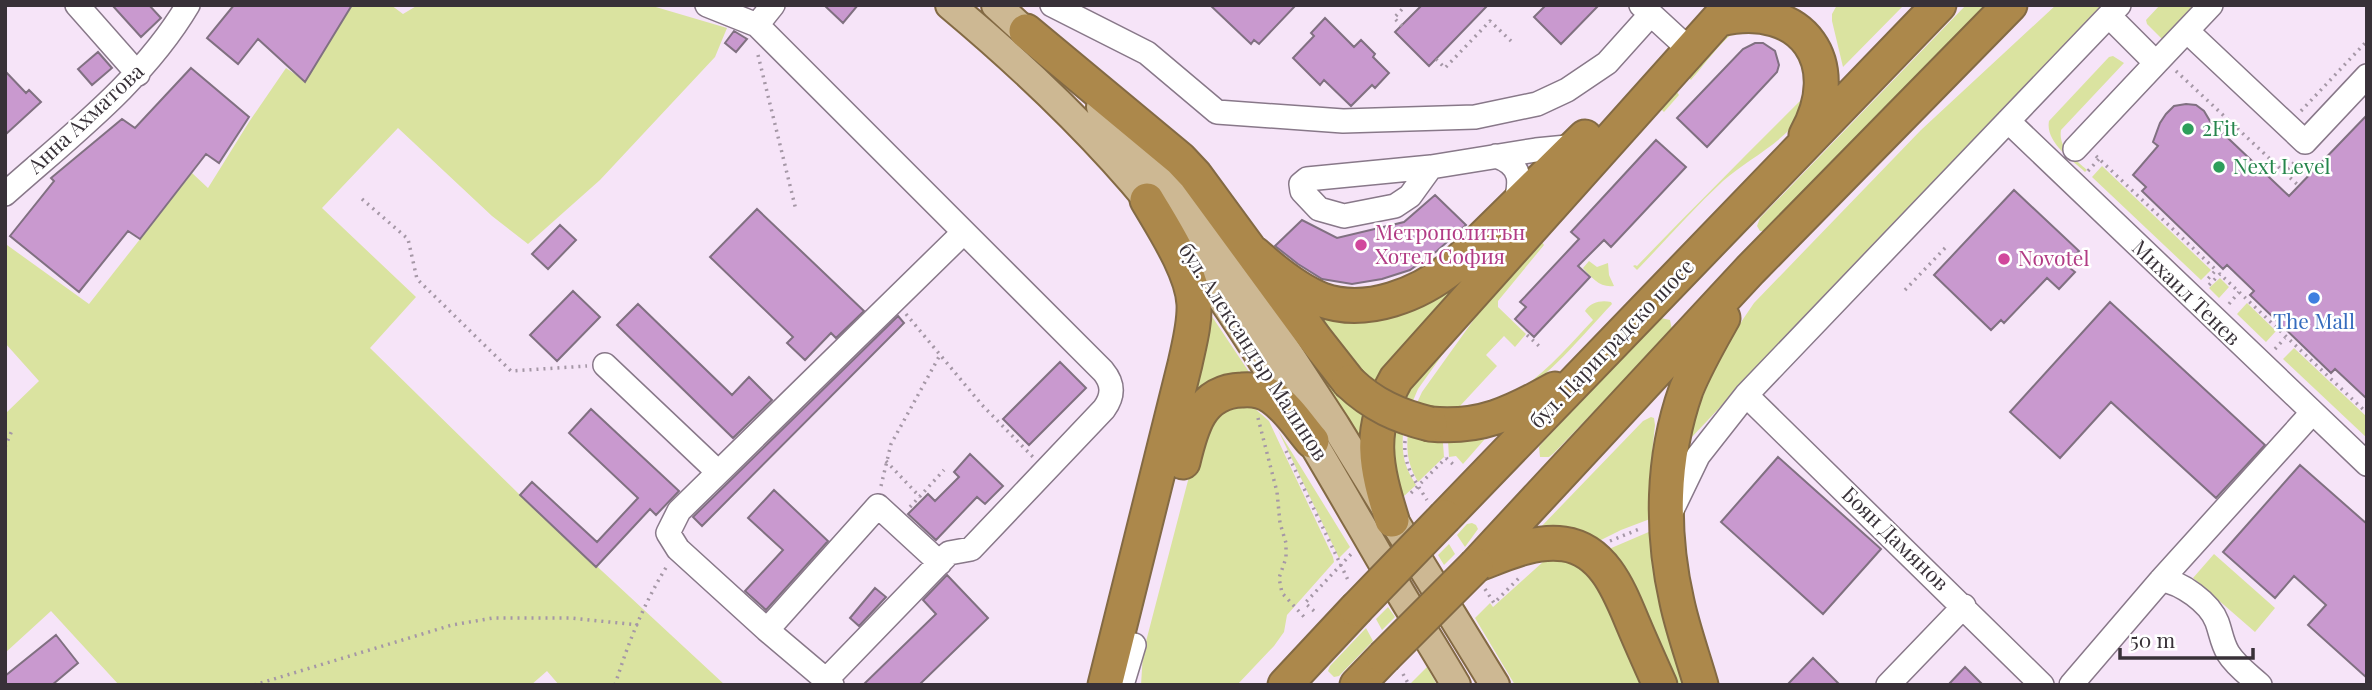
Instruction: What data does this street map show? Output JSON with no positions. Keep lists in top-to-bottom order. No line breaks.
{"streets":{"highway":["бул. Цариградско шосе"],"main road":["бул. Александър Малинов"],"street":["Анна Ахматова","Михаил Тенев","Боян Дамянов"]},"places":["2Fit","Next Level","Метрополитън Хотел София","Novotel","The Mall"],"scale_bar":"50 m"}
